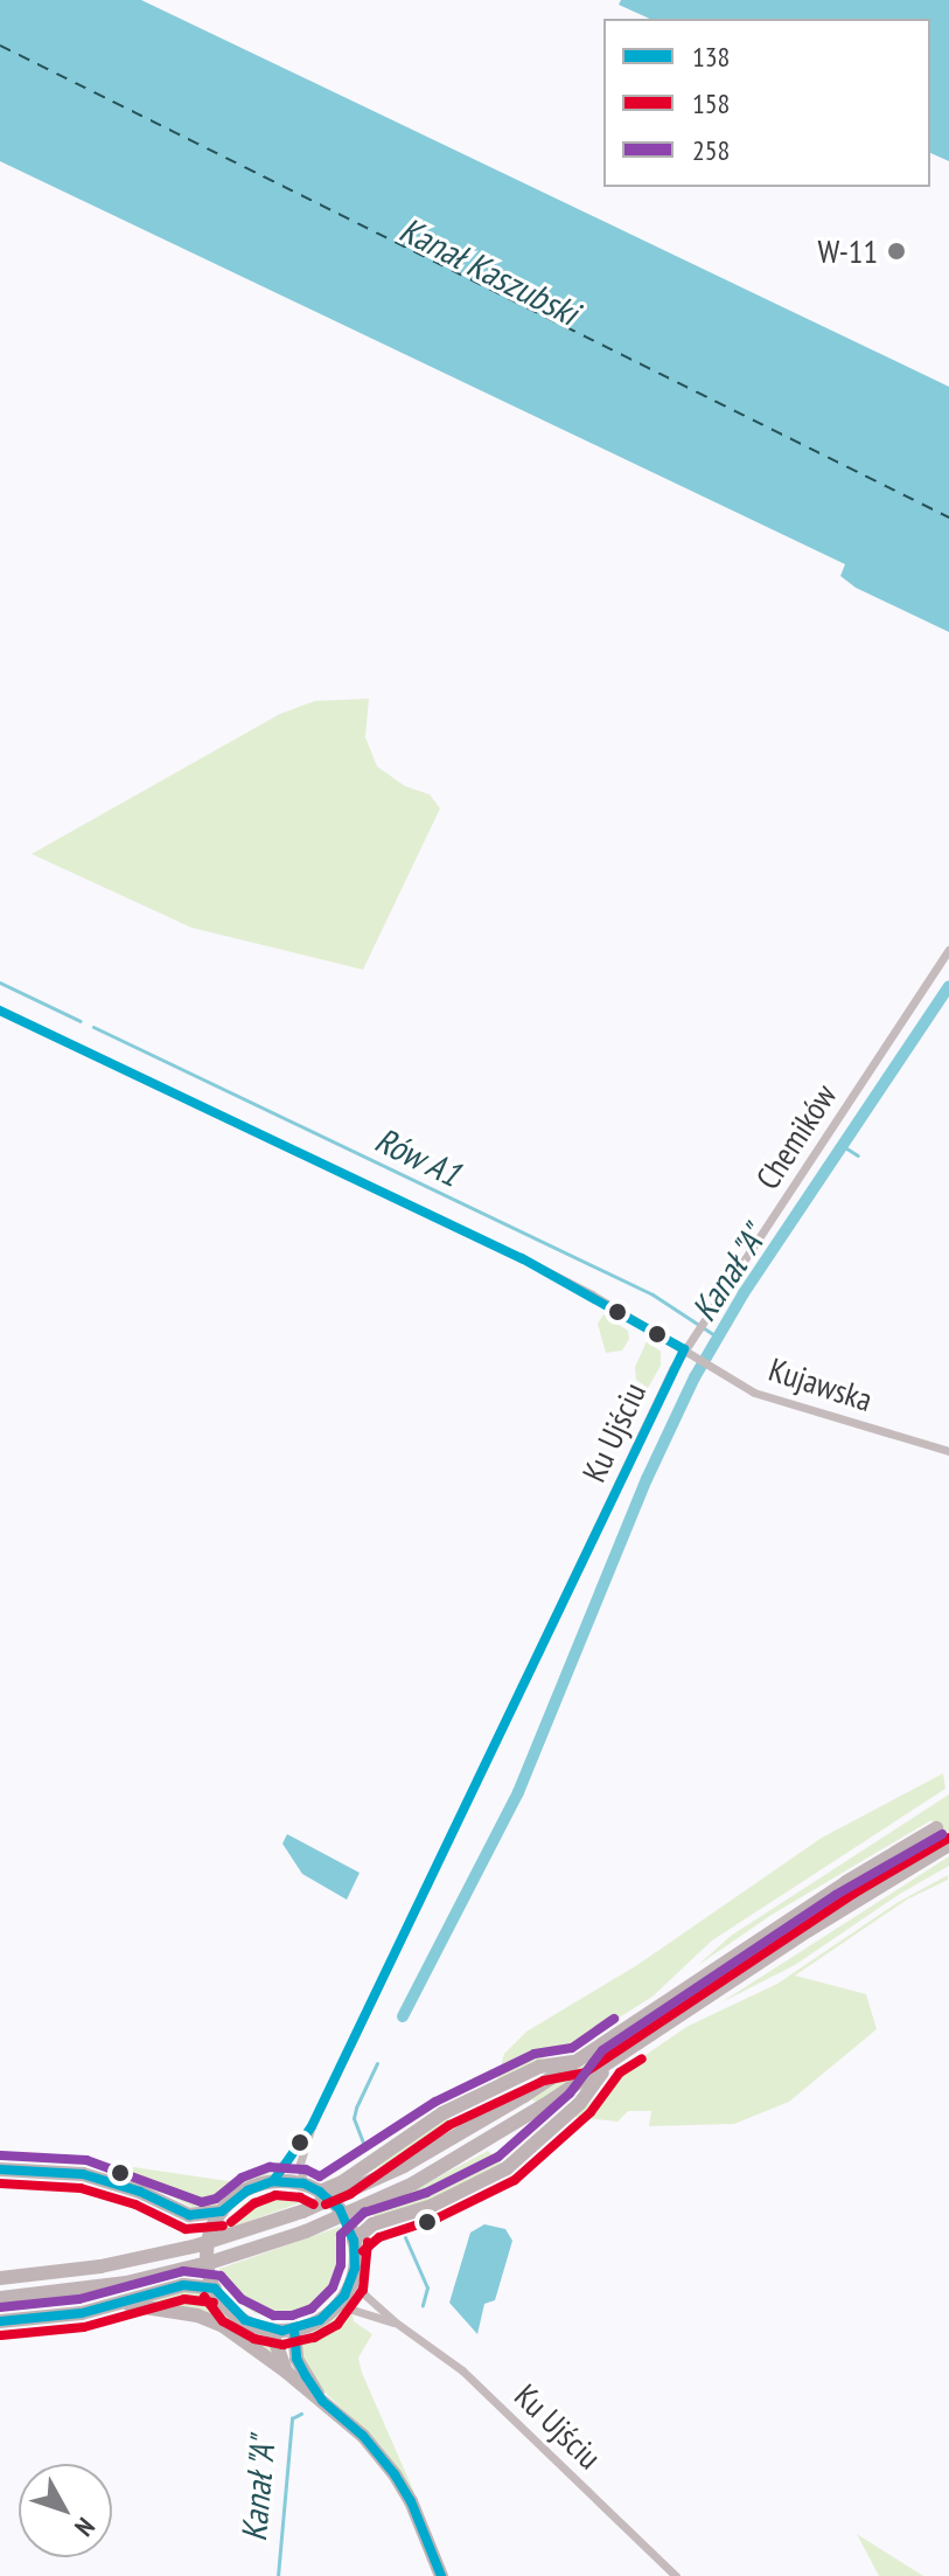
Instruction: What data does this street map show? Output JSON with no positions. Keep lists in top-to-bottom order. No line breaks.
{"streets":{"street":["Chemików","Kujawska","Ku Ujściu"]},"crossings":[["Chemików","Kujawska"],["Chemików","Ku Ujściu"],["Kujawska","Ku Ujściu"]],"water":["Kanał Kaszubski","Rów A1","Kanał \"A\""],"places":["W-11"],"lines":["transit line 138","transit line 258","transit line 158"],"legend":["138","158","258"],"north":"bottom right"}
